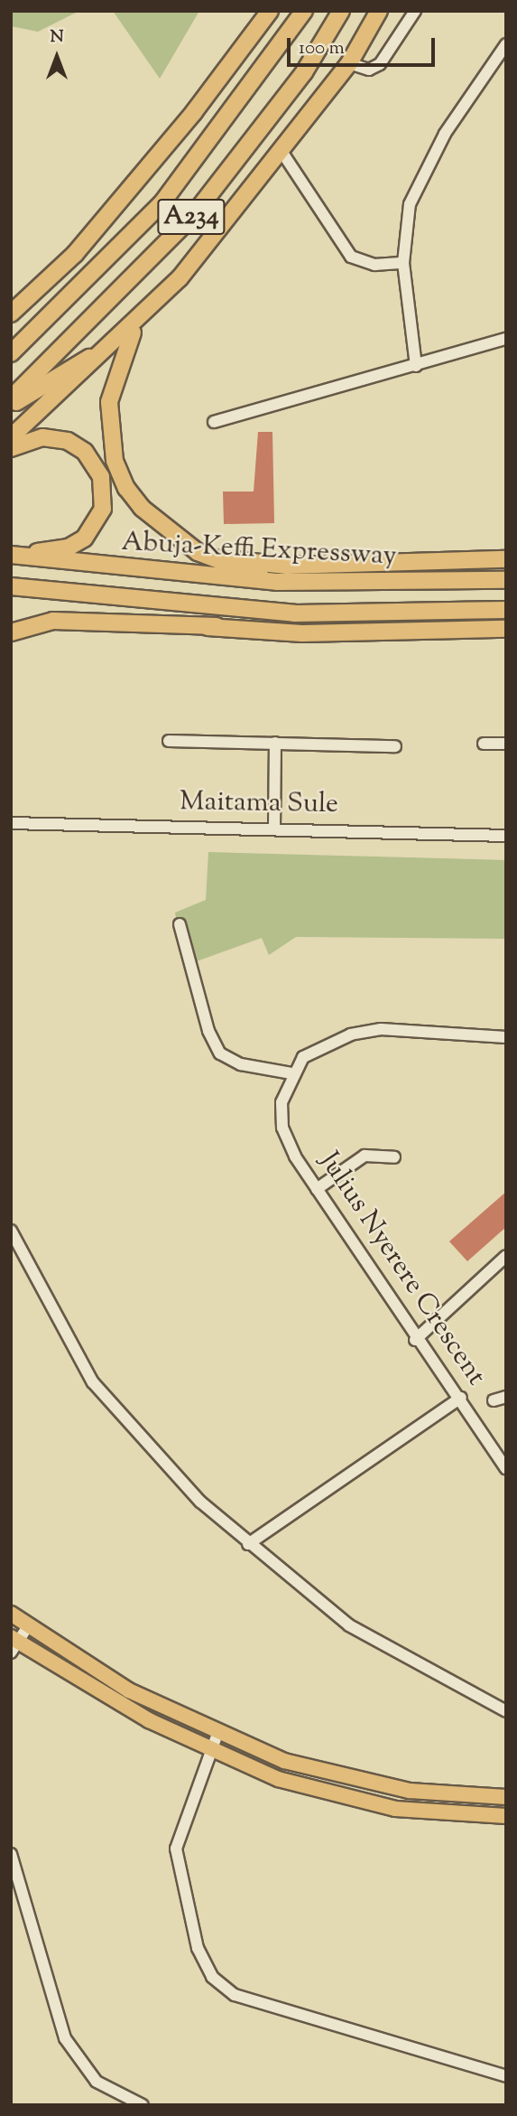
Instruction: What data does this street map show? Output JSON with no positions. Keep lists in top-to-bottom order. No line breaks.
{"streets":{"highway":["A234","Abuja-Keffi Expressway"],"street":["Maitama Sule","Julius Nyerere Crescent"]},"scale_bar":"100 m","north":"top"}
